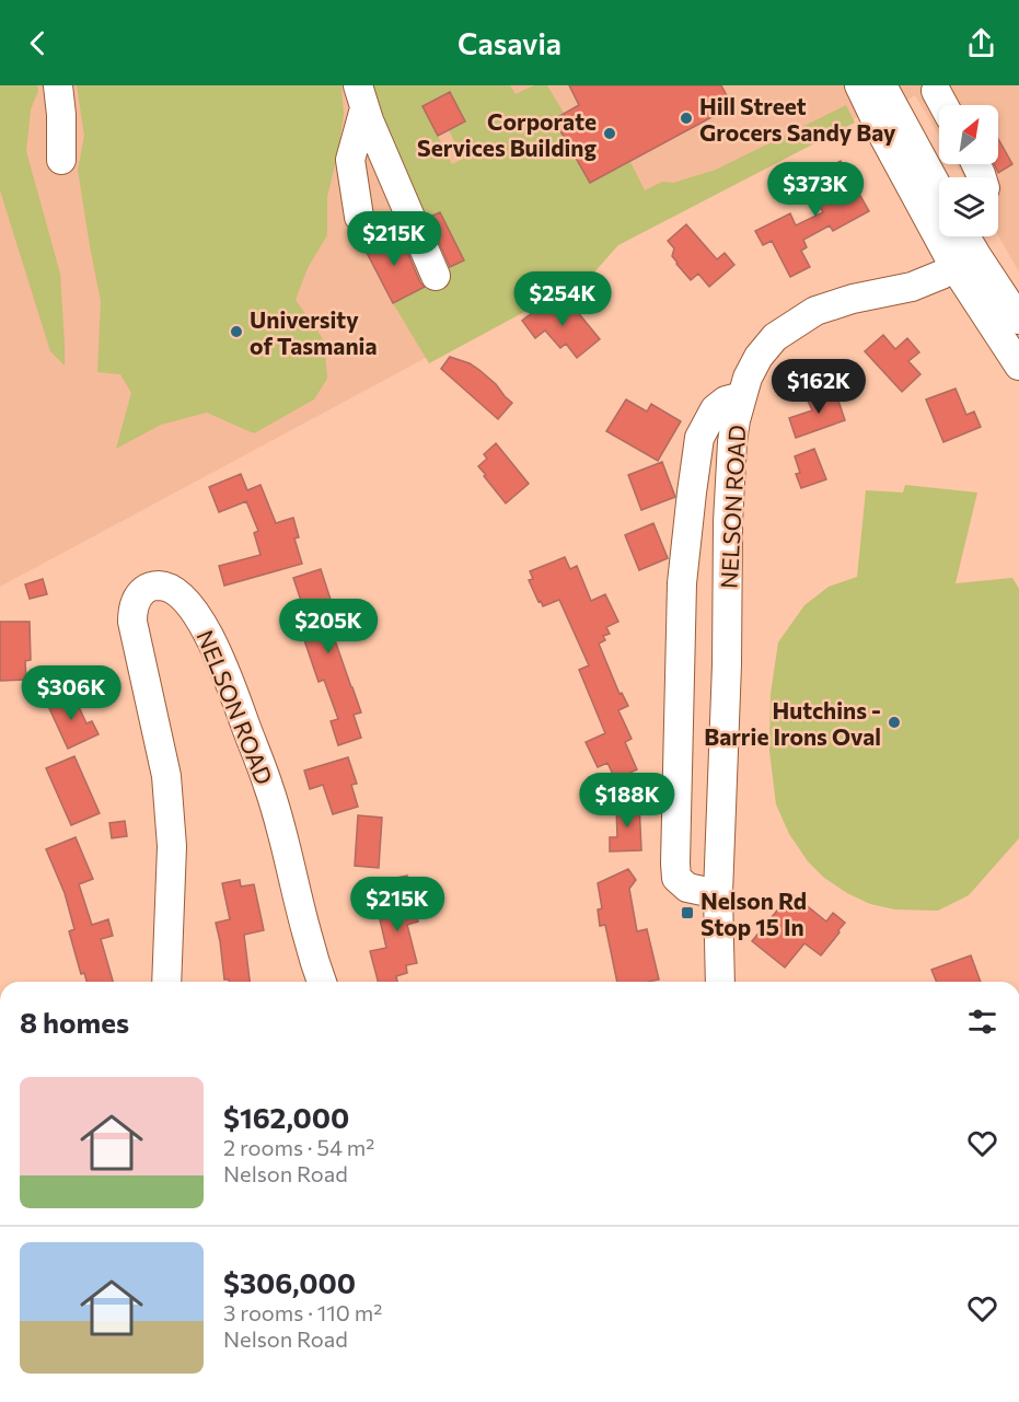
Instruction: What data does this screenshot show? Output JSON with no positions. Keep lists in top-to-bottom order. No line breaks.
{"streets":{"street":["NELSON ROAD"]},"places":{"other":["Hill Street Grocers Sandy Bay","Corporate Services Building","University of Tasmania","Hutchins - Barrie Irons Oval"],"transit":["Nelson Rd Stop 15 In"]},"north":"top right","page":{"header":"Casavia","price":["$373K","$215K","$254K","$162K","$205K","$306K","$188K","$215K"],"heading":"8 homes","list":[{"name":"$162,000","note":"2 rooms · 54 m² · Nelson Road"},{"name":"$306,000","note":"3 rooms · 110 m² · Nelson Road"}]}}
